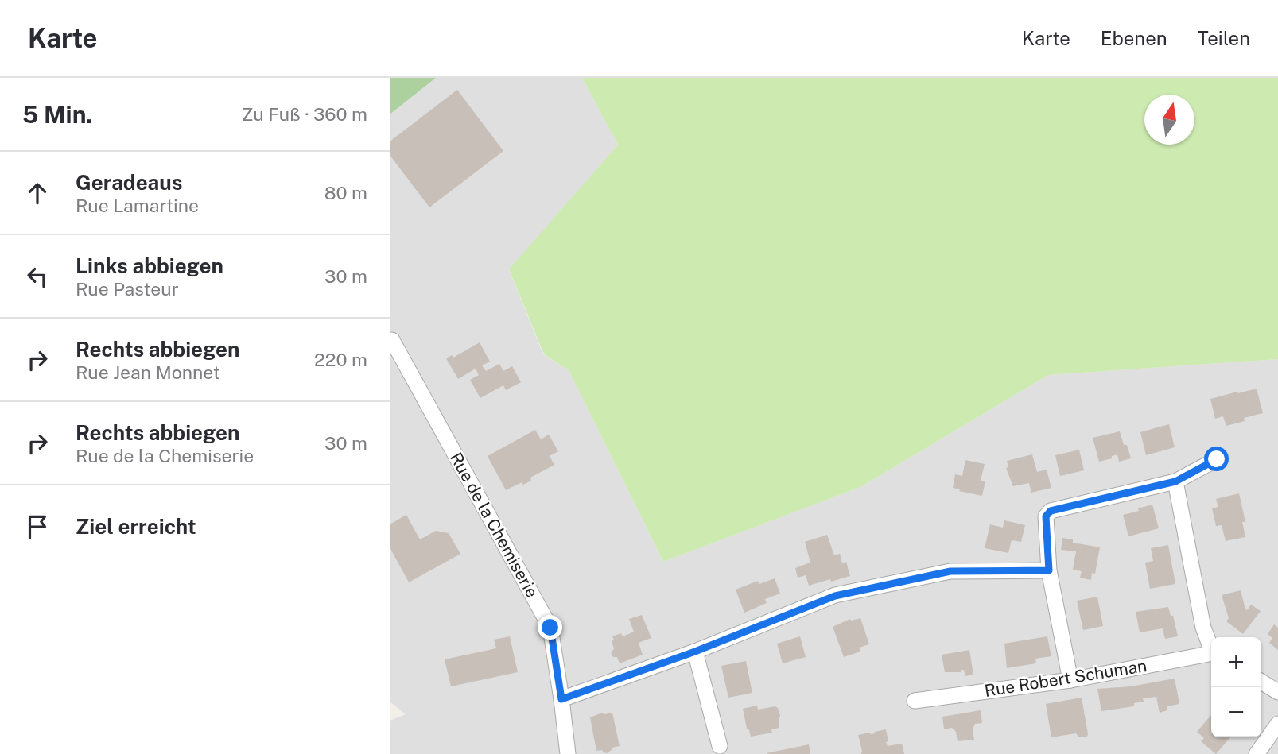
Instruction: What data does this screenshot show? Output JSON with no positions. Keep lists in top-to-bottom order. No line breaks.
{"streets":{"street":["Rue de la Chemiserie","Rue Robert Schuman"]},"north":"top","page":{"header":"Karte","nav":["Karte","Ebenen","Teilen"],"heading":["5 Min.","Zu Fuß · 360 m"],"list":[["Geradeaus","Rue Lamartine","80 m"],["Links abbiegen","Rue Pasteur","30 m"],["Rechts abbiegen","Rue Jean Monnet","220 m"],["Rechts abbiegen","Rue de la Chemiserie","30 m"],"Ziel erreicht"],"map_buttons":["+","−"]}}
